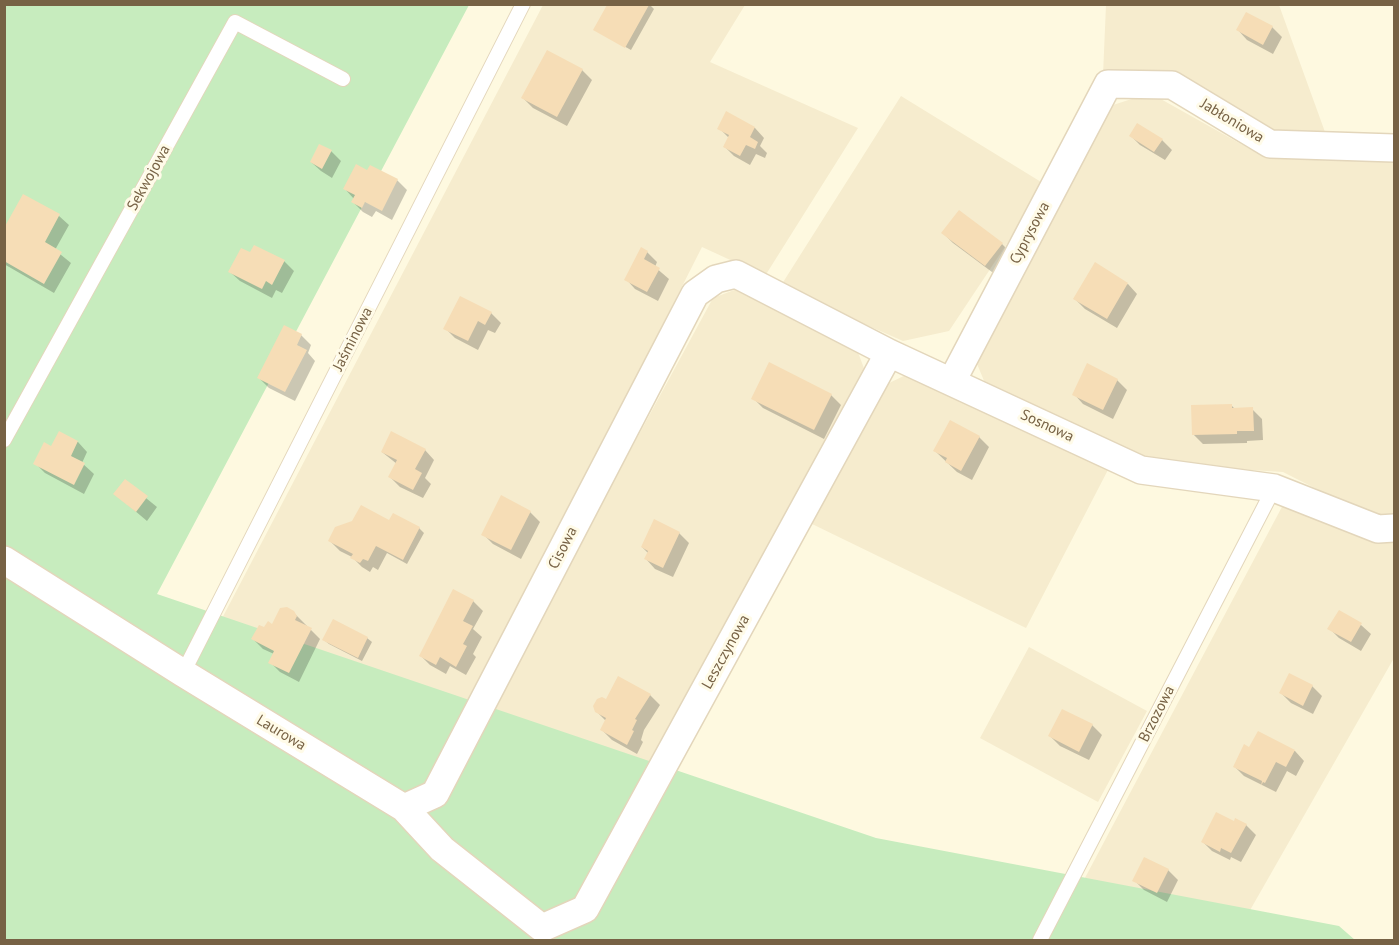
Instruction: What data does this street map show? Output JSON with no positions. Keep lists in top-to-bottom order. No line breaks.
{"streets":{"street":["Jabłoniowa","Cyprysowa","Sosnowa","Cisowa","Leszczynowa","Laurowa"],"lane":["Sekwojowa","Jaśminowa","Brzozowa"]},"crossings":[["Jabłoniowa","Cyprysowa"],["Cyprysowa","Sosnowa"],["Jaśminowa","Laurowa"],["Sosnowa","Cisowa"],["Sosnowa","Leszczynowa"],["Sosnowa","Brzozowa"],["Cisowa","Laurowa"],["Leszczynowa","Laurowa"]]}
